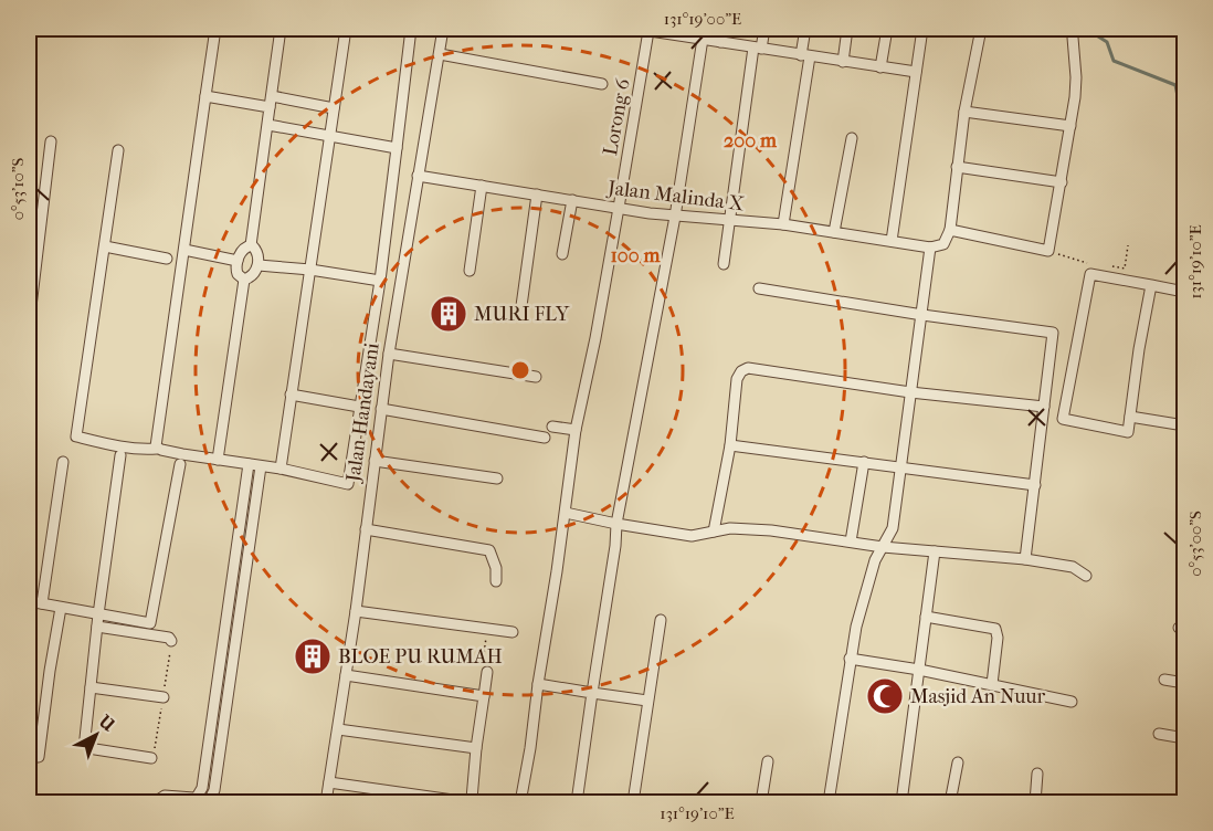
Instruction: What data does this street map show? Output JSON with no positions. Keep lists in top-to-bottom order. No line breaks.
{"streets":{"street":["Lorong 6","Jalan Malinda X","Jalan Handayani"]},"crossings":[["Lorong 6","Jalan Malinda X"],["Jalan Malinda X","Jalan Handayani"]],"places":{"building":["MURI FLY","BLOE PU RUMAH"],"mosque":["Masjid An Nuur"]},"north":"top right","coordinates":["131°19'00\"E","0°53'10\"S","131°19'10\"E","0°53'00\"S"],"rings":["200 m","100 m"]}
